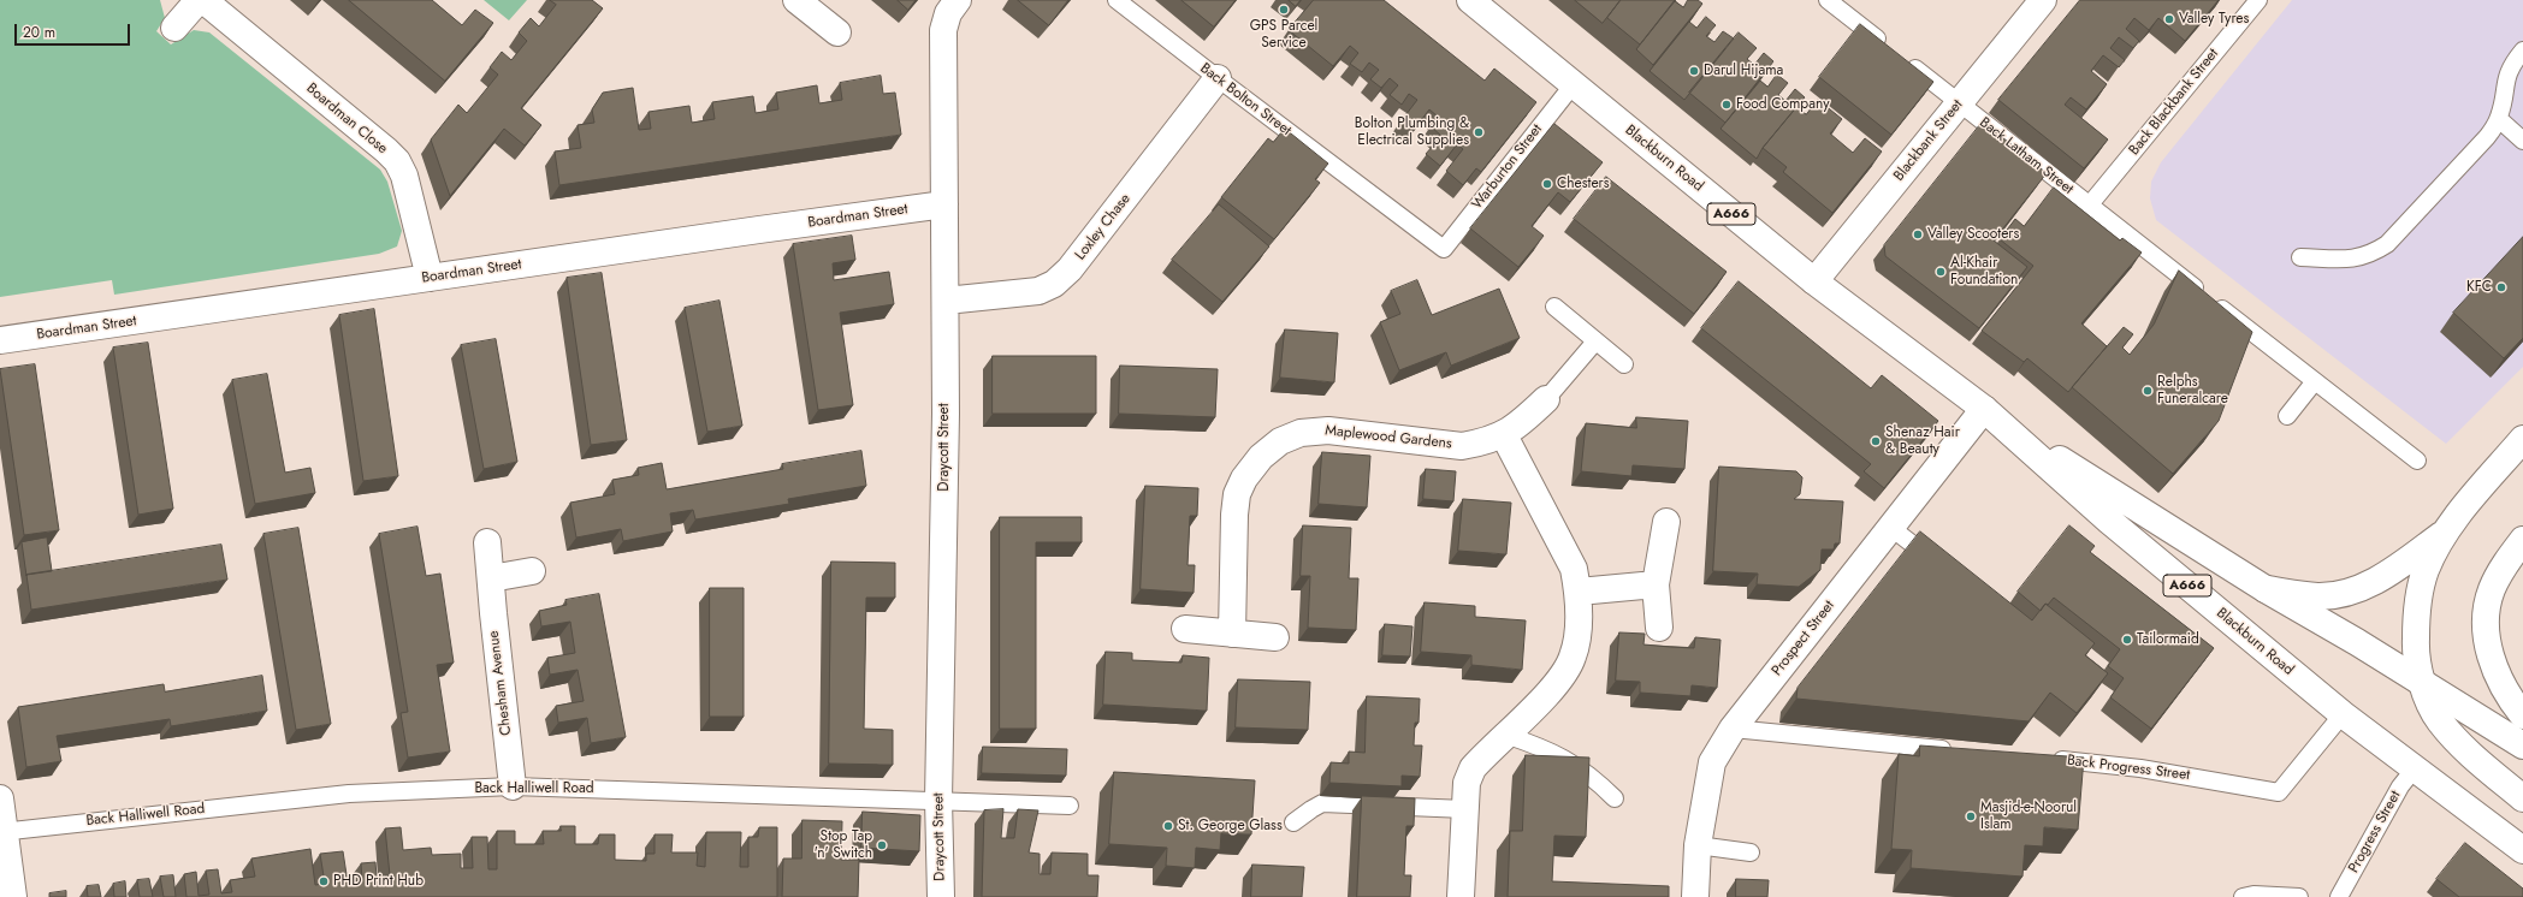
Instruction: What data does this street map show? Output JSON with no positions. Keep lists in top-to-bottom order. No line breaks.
{"streets":{"main road":["Boardman Close","Blackbank Street","Blackburn Road","A666","Boardman Street","Loxley Chase","Maplewood Gardens","Draycott Street","Prospect Street","Chesham Avenue"],"lane":["Back Bolton Street","Back Blackbank Street","Back Latham Street","Warburton Street","Back Progress Street","Back Halliwell Road","Progress Street"]},"crossings":[["Back Bolton Street","Warburton Street"],["Back Bolton Street","Loxley Chase"],["Back Blackbank Street","Back Latham Street"],["Boardman Close","Boardman Street"],["Blackbank Street","Back Latham Street"],["Blackbank Street","Blackburn Road"],["Blackburn Road","Warburton Street"],["Blackburn Road","Prospect Street"],["Blackburn Road","Back Progress Street"],["Blackburn Road","Progress Street"],["Boardman Street","Draycott Street"],["Loxley Chase","Draycott Street"],["Draycott Street","Back Halliwell Road"],["Chesham Avenue","Back Halliwell Road"]],"places":["GPS Parcel Service","Valley Tyres","Darul Hijama","Food Company","Bolton Plumbing & Electrical Supplies","Chesters","Valley Scooters","Al-Khair Foundation","KFC","Relphs Funeralcare","Shenaz Hair & Beauty","Tailormaid","Masjid-e-Noorul Islam","St. George Glass","Stop Tap 'n' Switch","PHD Print Hub"],"scale_bar":"20 m"}
